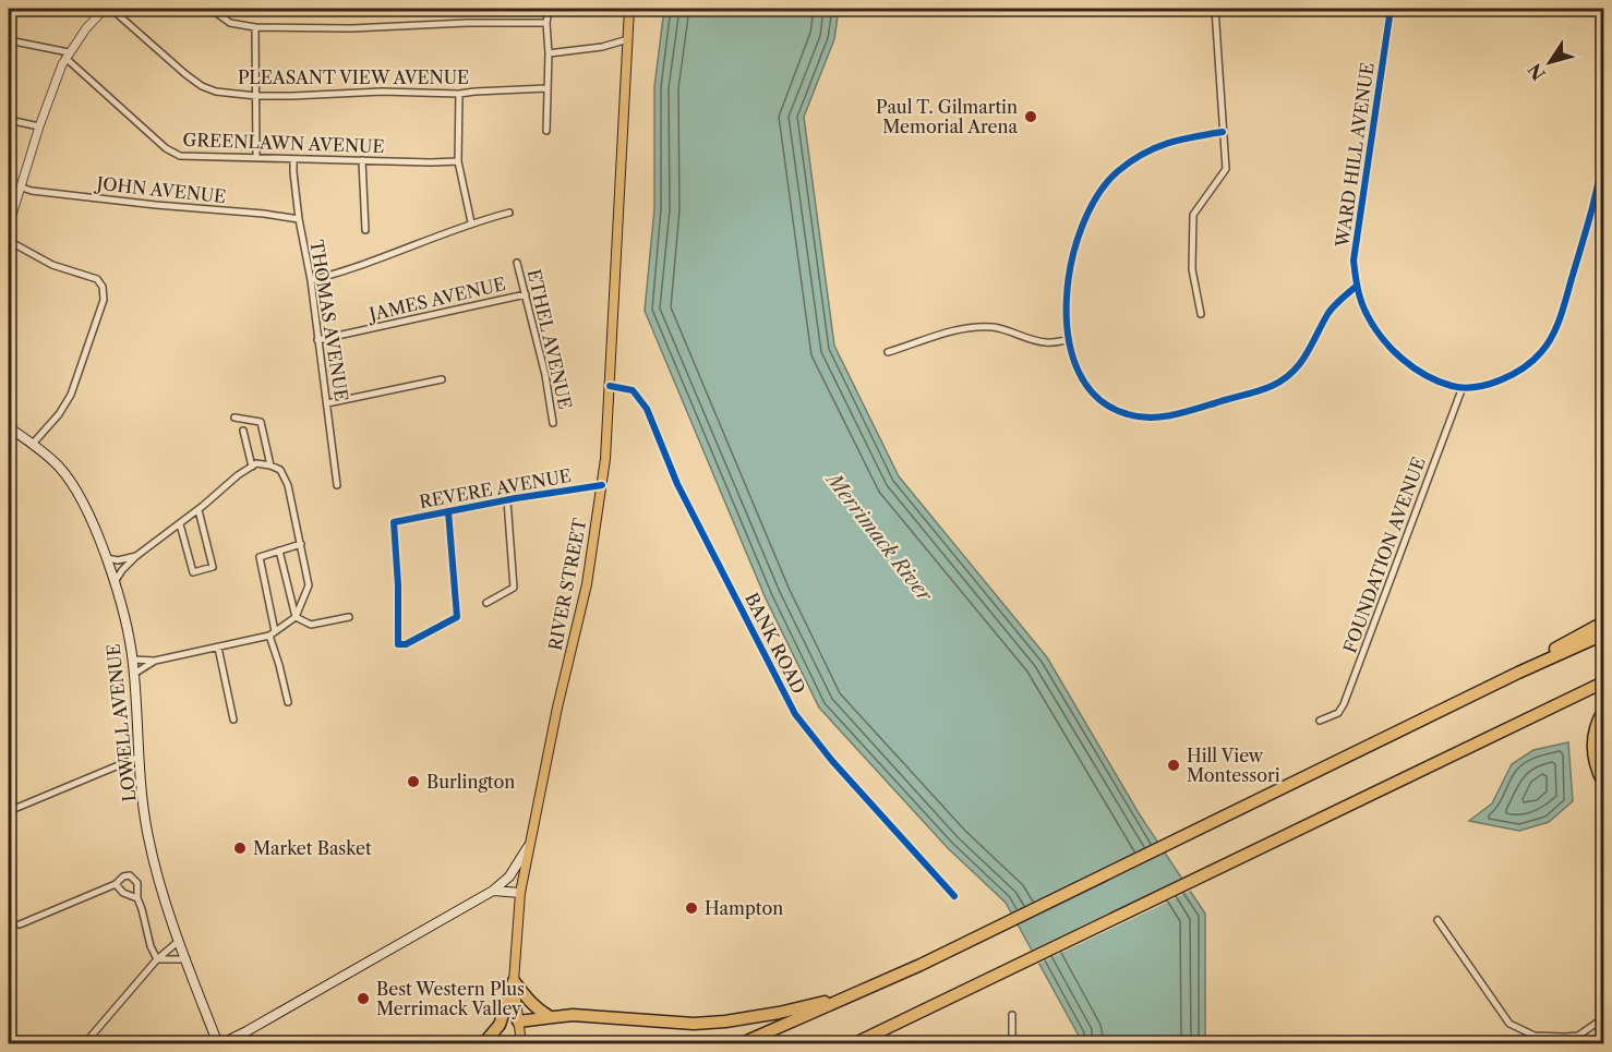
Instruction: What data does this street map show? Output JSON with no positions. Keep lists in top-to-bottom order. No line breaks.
{"streets":{"main road":["RIVER STREET","LOWELL AVENUE"],"street":["PLEASANT VIEW AVENUE","GREENLAWN AVENUE","WARD HILL AVENUE","JOHN AVENUE","JAMES AVENUE","THOMAS AVENUE","ETHEL AVENUE","REVERE AVENUE","FOUNDATION AVENUE","BANK ROAD"]},"crossings":[["GREENLAWN AVENUE","THOMAS AVENUE"],["WARD HILL AVENUE","FOUNDATION AVENUE"],["JOHN AVENUE","THOMAS AVENUE"],["JAMES AVENUE","THOMAS AVENUE"],["JAMES AVENUE","ETHEL AVENUE"],["REVERE AVENUE","RIVER STREET"],["RIVER STREET","BANK ROAD"],["RIVER STREET","LOWELL AVENUE"]],"water":["Merrimack River"],"places":["Paul T. Gilmartin Memorial Arena","Hill View Montessori","Burlington","Market Basket","Hampton","Best Western Plus Merrimack Valley"],"north":"bottom left"}
